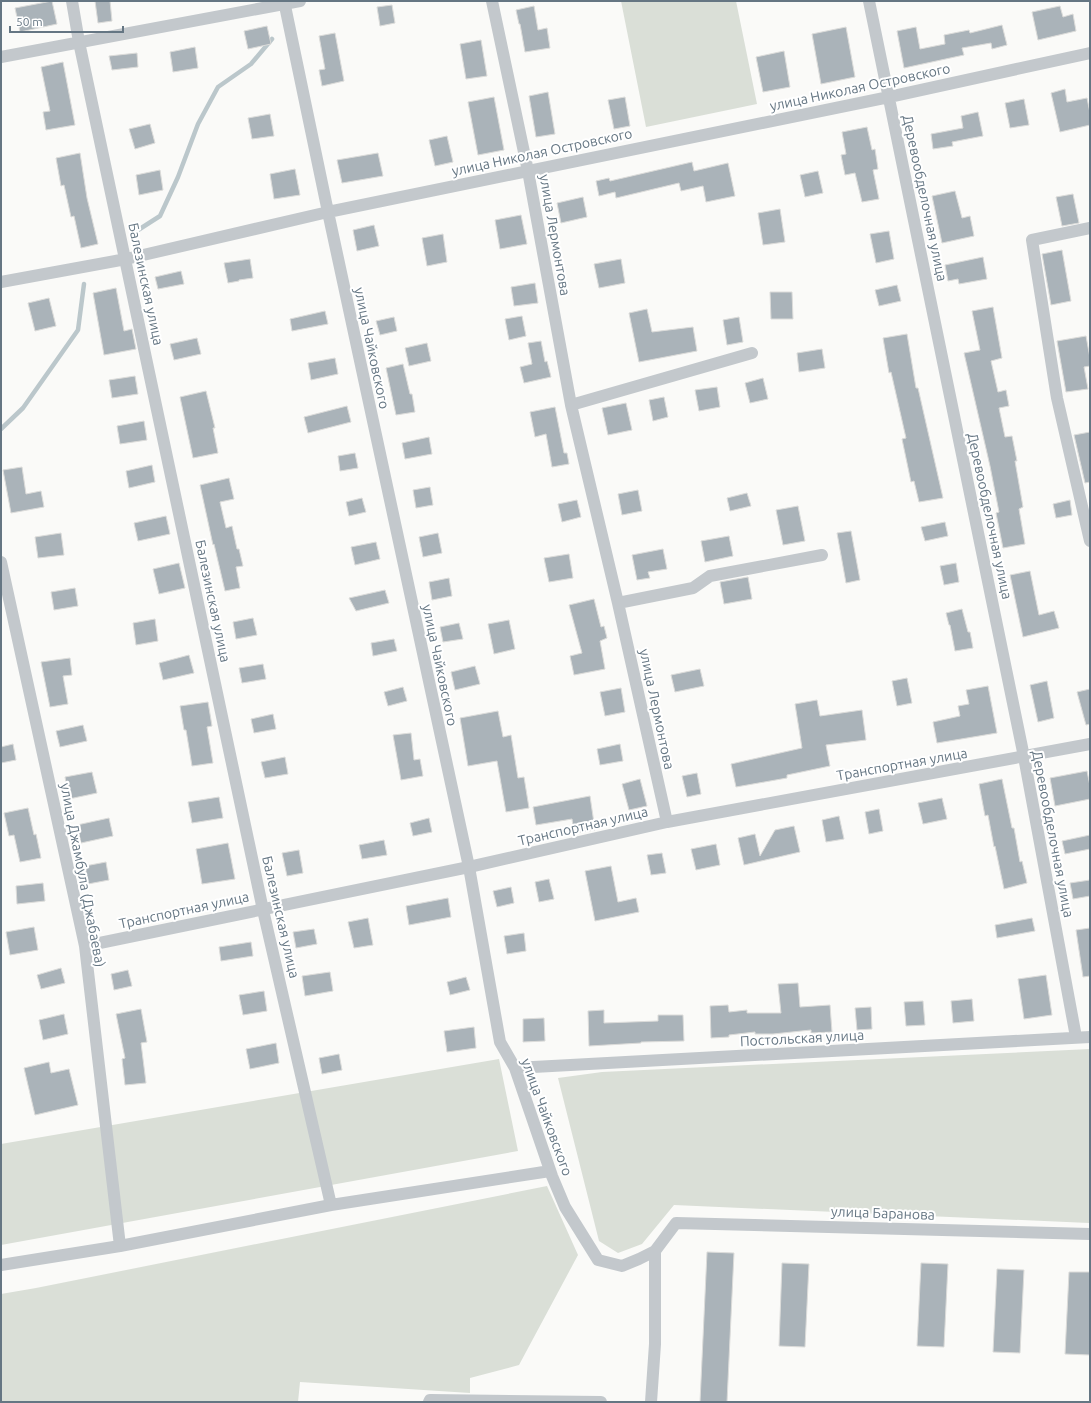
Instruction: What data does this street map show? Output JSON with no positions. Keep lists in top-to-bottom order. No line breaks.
{"streets":{"street":["улица Николая Островского","Деревообделочная улица","улица Лермонтова","Балезинская улица","улица Чайковского","Транспортная улица","улица Джамбула (Джабаева)","Постольская улица","улица Баранова"]},"crossings":[["улица Николая Островского","Деревообделочная улица"],["улица Николая Островского","улица Лермонтова"],["улица Николая Островского","Балезинская улица"],["улица Николая Островского","улица Чайковского"],["Деревообделочная улица","Транспортная улица"],["Деревообделочная улица","Постольская улица"],["улица Лермонтова","Транспортная улица"],["Балезинская улица","Транспортная улица"],["улица Чайковского","Транспортная улица"],["улица Чайковского","Постольская улица"],["улица Чайковского","улица Баранова"],["Транспортная улица","улица Джамбула (Джабаева)"]],"scale_bar":"50 m"}
